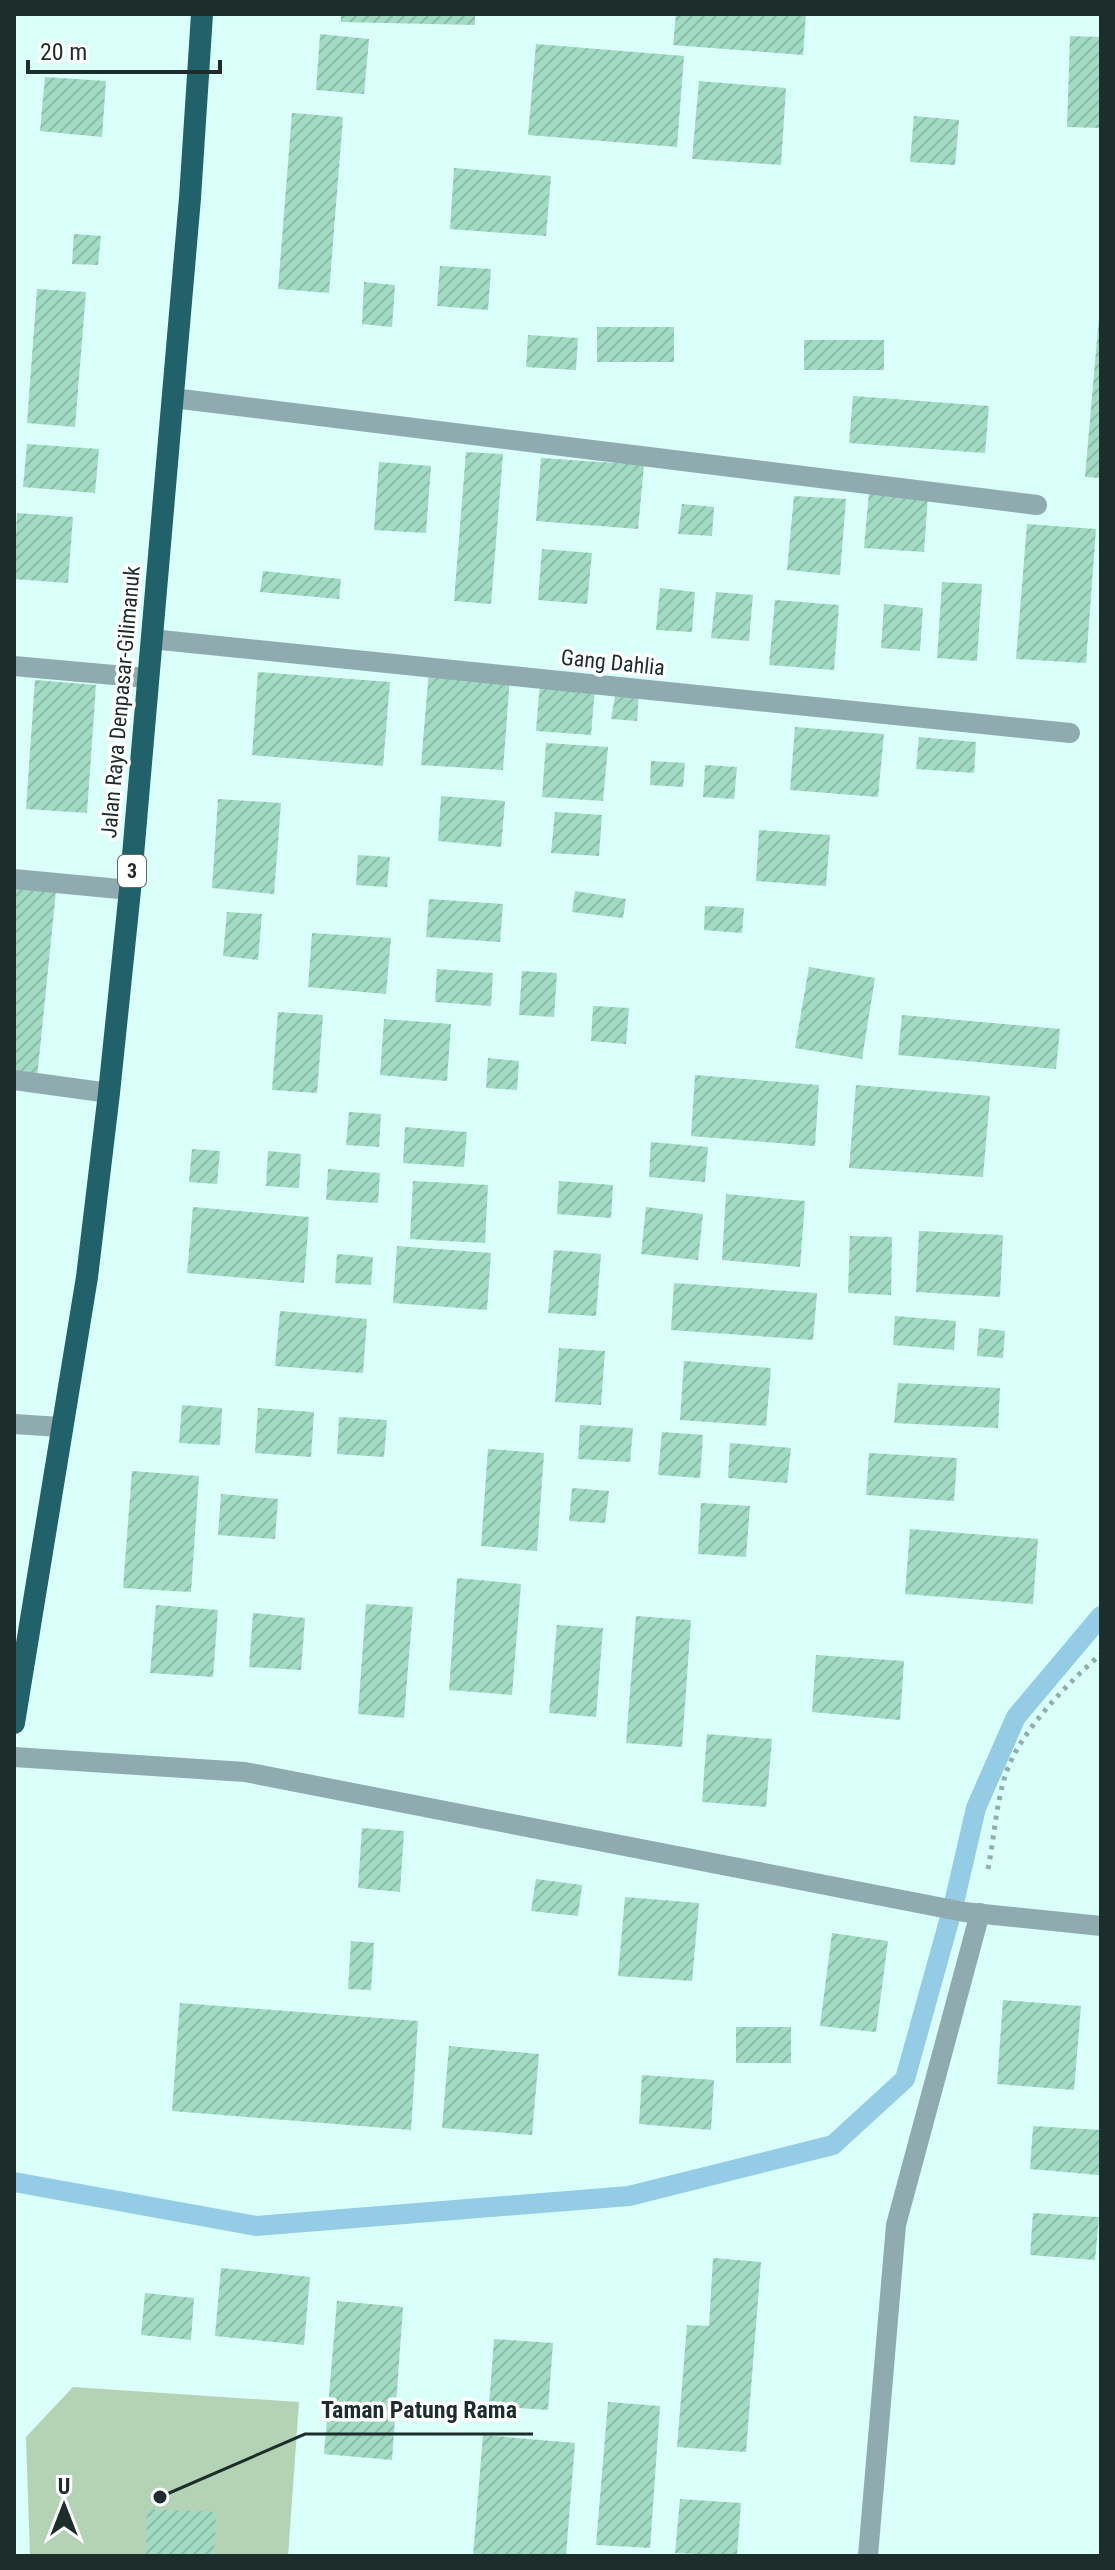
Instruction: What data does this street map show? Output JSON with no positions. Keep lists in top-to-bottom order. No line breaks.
{"streets":{"highway":["Jalan Raya Denpasar-Gilimanuk","3"],"street":["Gang Dahlia"]},"crossings":[["Gang Dahlia","Jalan Raya Denpasar-Gilimanuk"]],"places":["Taman Patung Rama"],"scale_bar":"20 m","north":"top"}
